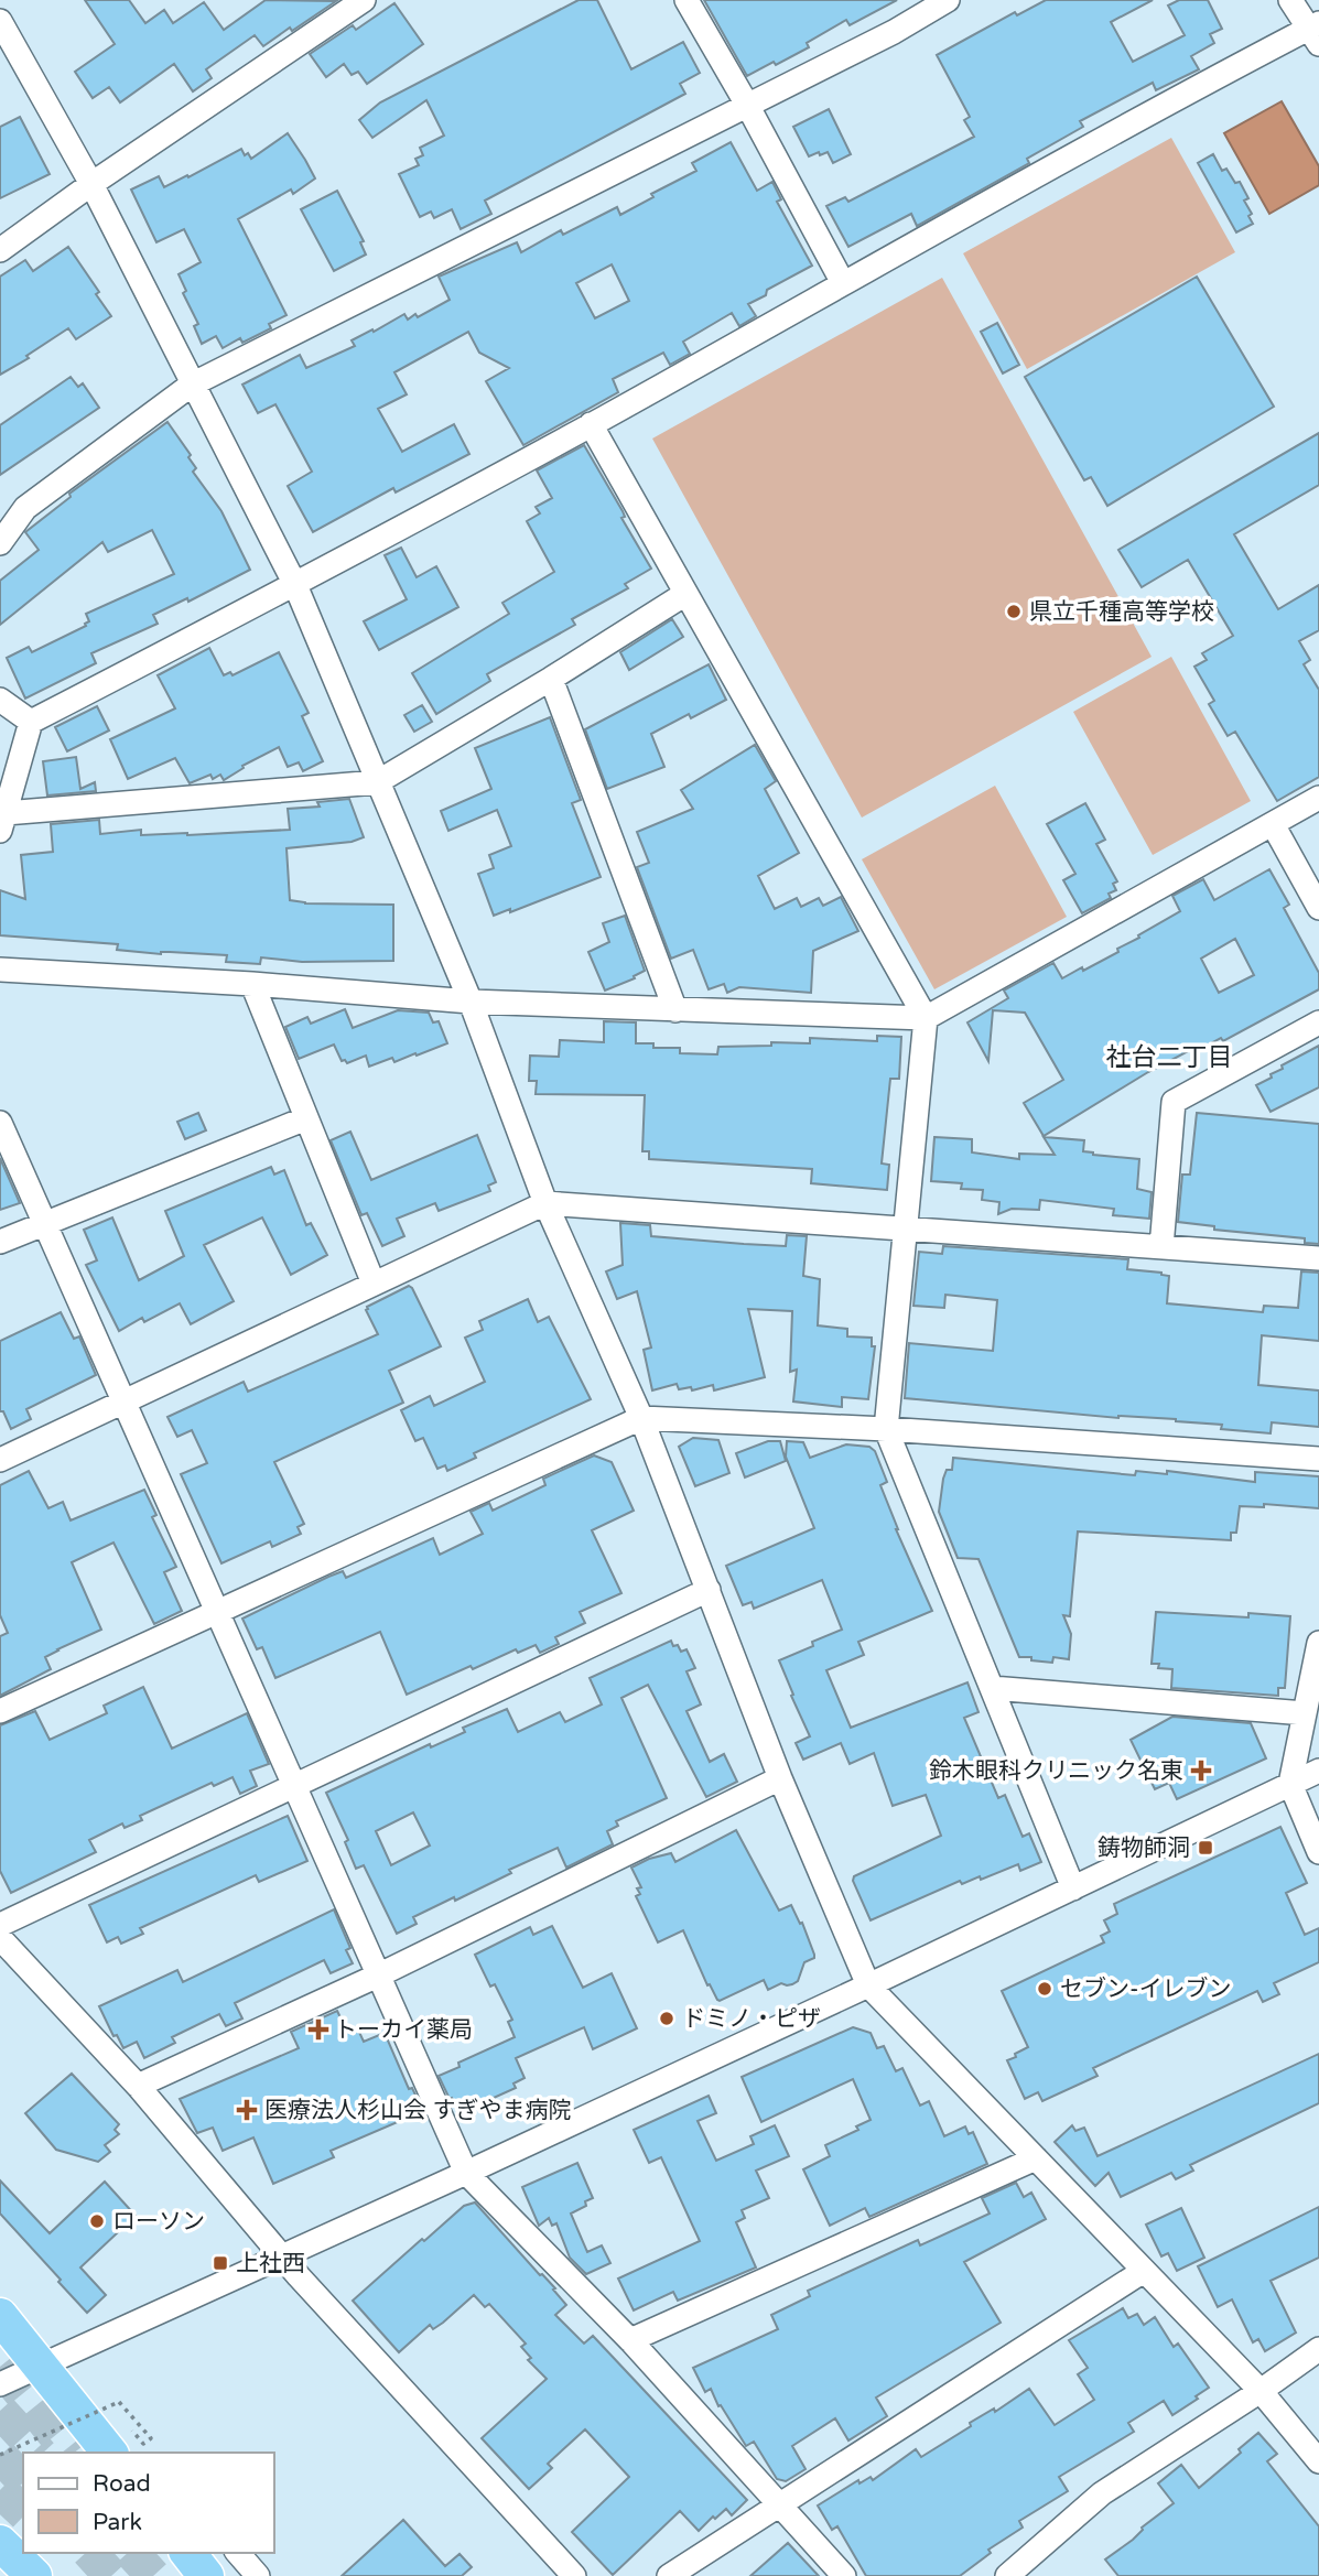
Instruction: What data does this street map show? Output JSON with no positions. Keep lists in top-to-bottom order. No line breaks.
{"districts":["社台二丁目"],"places":{"other":["県立千種高等学校","セブン-イレブン","ドミノ・ピザ","ローソン"],"health":["鈴木眼科クリニック名東","トーカイ薬局","医療法人杉山会 すぎやま病院"],"transit":["鋳物師洞","上社西"]},"legend":["Road","Park"]}
